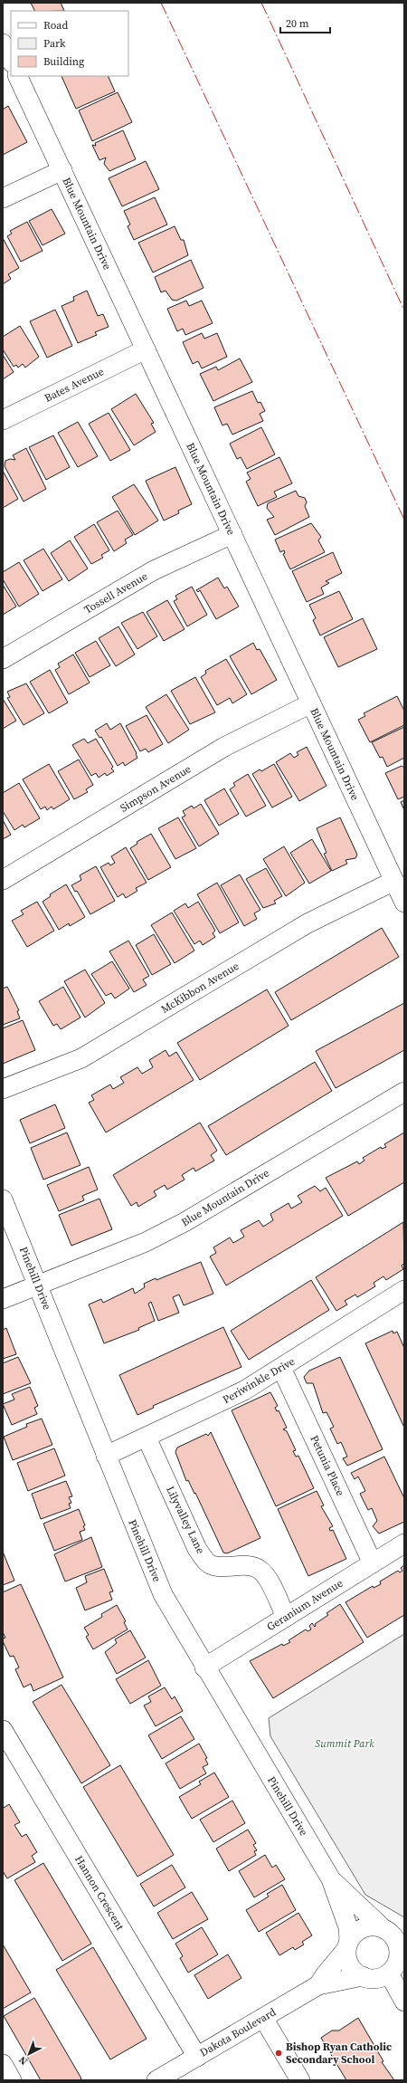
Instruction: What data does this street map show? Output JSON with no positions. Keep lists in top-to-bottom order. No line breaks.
{"streets":{"street":["Blue Mountain Drive","Bates Avenue","Tossell Avenue","Simpson Avenue","McKibbon Avenue","Pinehill Drive","Periwinkle Drive","Petunia Place","Lilyvalley Lane","Geranium Avenue","Hannon Crescent","Dakota Boulevard"]},"crossings":[["Blue Mountain Drive","Bates Avenue"],["Blue Mountain Drive","Tossell Avenue"],["Blue Mountain Drive","Simpson Avenue"],["Blue Mountain Drive","McKibbon Avenue"],["Blue Mountain Drive","Pinehill Drive"],["Pinehill Drive","Periwinkle Drive"],["Pinehill Drive","Geranium Avenue"],["Pinehill Drive","Dakota Boulevard"],["Periwinkle Drive","Petunia Place"],["Periwinkle Drive","Lilyvalley Lane"],["Petunia Place","Geranium Avenue"],["Lilyvalley Lane","Geranium Avenue"],["Hannon Crescent","Dakota Boulevard"]],"parks":["Summit Park"],"places":["Bishop Ryan Catholic Secondary School"],"legend":["Road","Park","Building"],"scale_bar":"20 m","north":"bottom left"}
